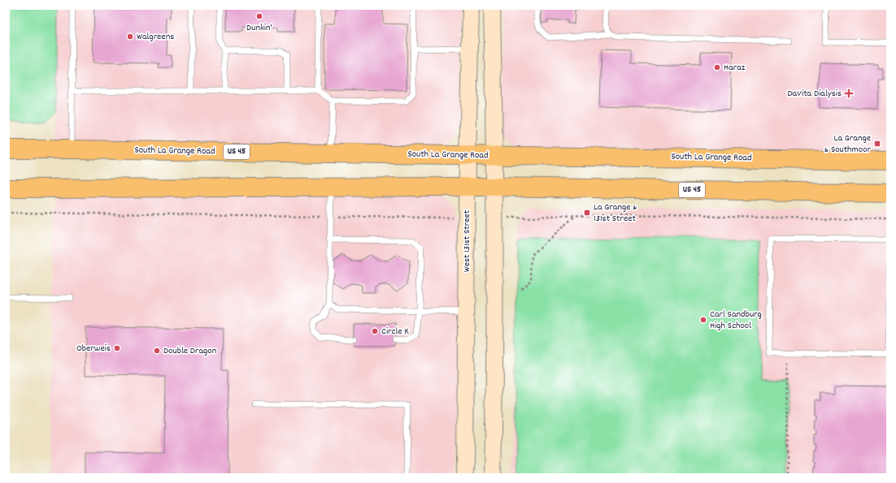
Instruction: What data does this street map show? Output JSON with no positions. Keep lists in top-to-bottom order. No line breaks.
{"streets":{"highway":["South La Grange Road","US 45"],"street":["West 131st Street"]},"crossings":[["South La Grange Road","West 131st Street"],["US 45","West 131st Street"]],"places":{"other":["Dunkin'","Walgreens","Haraz","Carl Sandburg High School","Circle K","Oberweis","Double Dragon"],"health":["DaVita Dialysis"],"transit":["La Grange & Southmoor","La Grange & 131st Street"]}}
